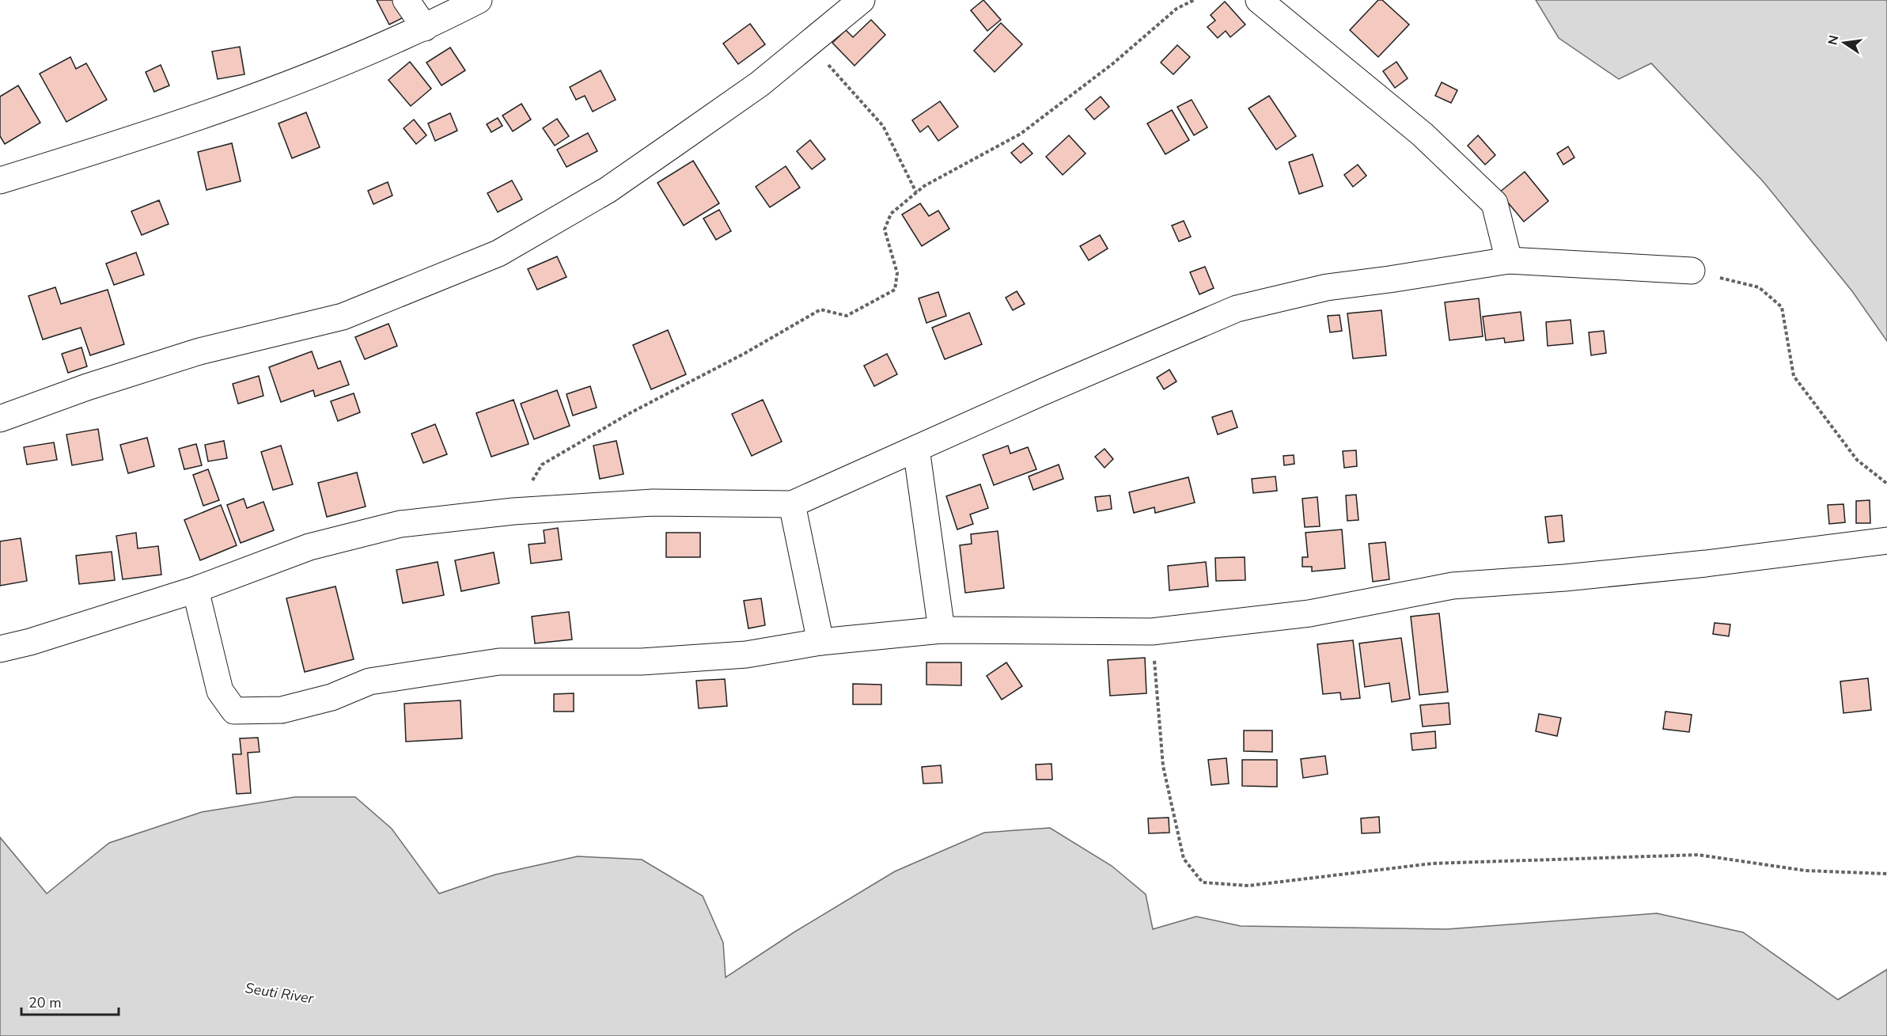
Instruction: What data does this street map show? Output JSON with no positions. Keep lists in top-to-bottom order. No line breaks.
{"water":["Seuti River"],"scale_bar":"20 m","north":"left"}
